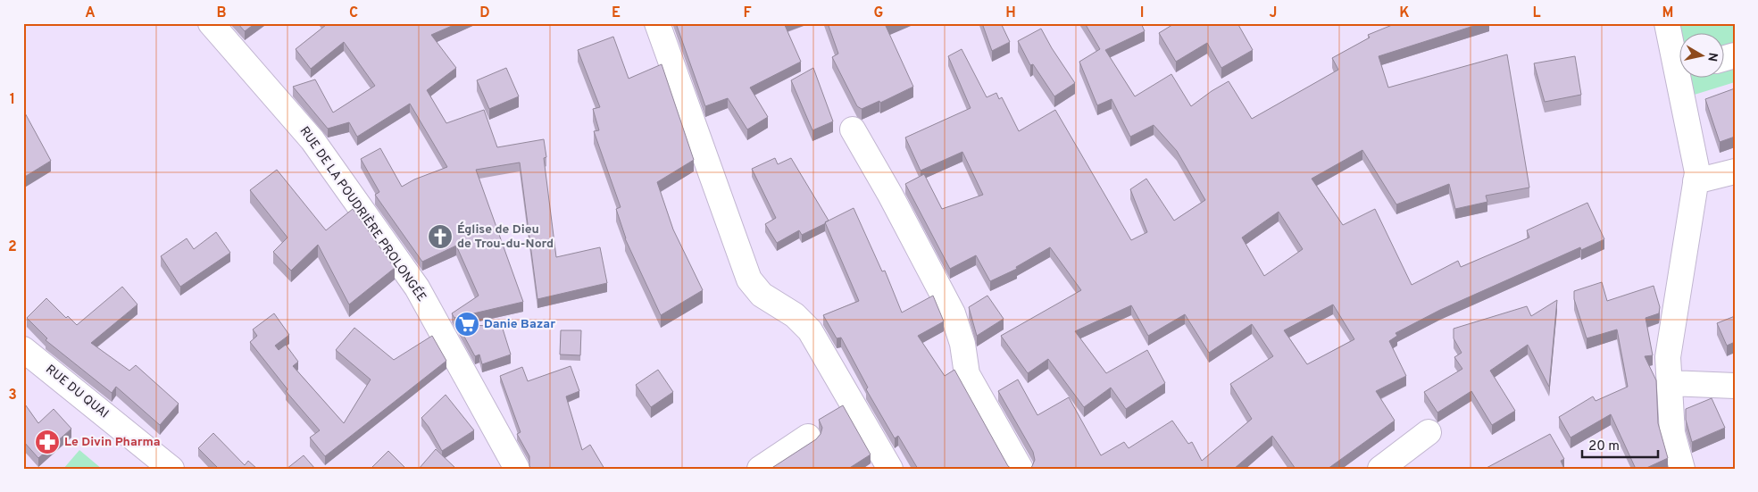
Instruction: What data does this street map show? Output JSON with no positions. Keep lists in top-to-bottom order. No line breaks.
{"streets":{"street":["RUE DE LA POUDRIÈRE PROLONGÉE","RUE DU QUAI"]},"places":{"church":["Église de Dieu de Trou-du-Nord"],"supermarket":["Danie Bazar"],"pharmacy":["Le Divin Pharma"]},"scale_bar":"20 m","north":"right","grid":{"columns":["A","B","C","D","E","F","G","H","I","J","K","L","M"],"rows":["1","2","3"]}}
